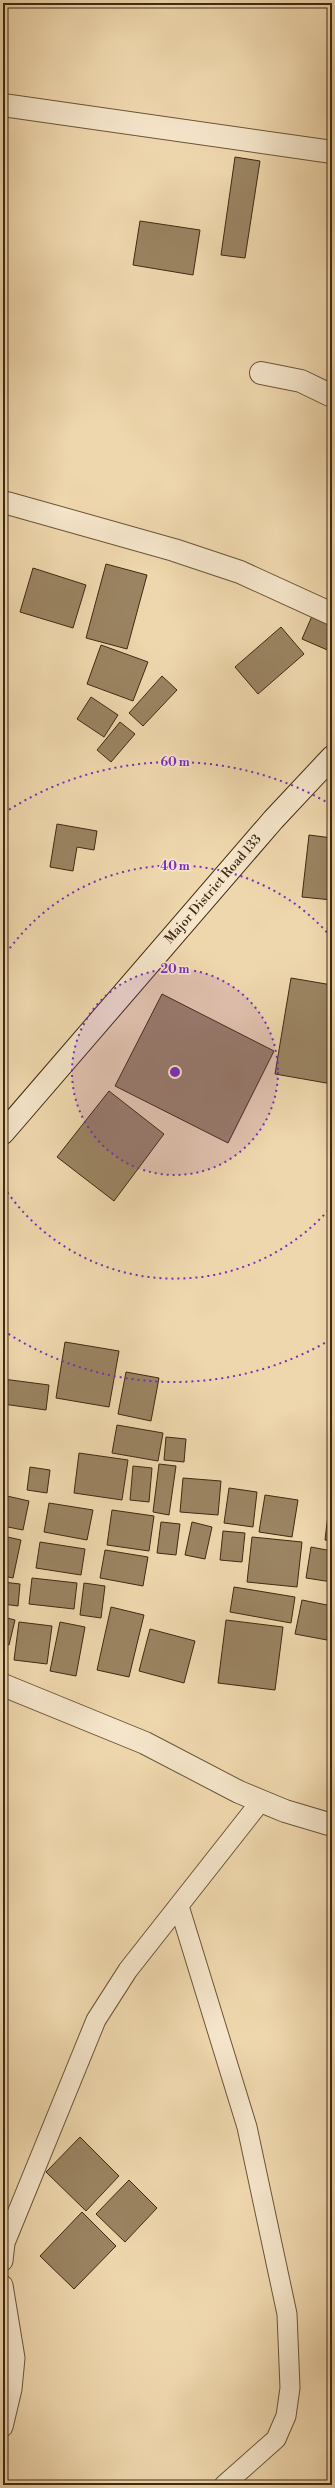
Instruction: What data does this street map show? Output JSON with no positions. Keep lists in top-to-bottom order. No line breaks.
{"streets":{"street":["Major District Road 133"]},"rings":["60 m","40 m","20 m"]}
